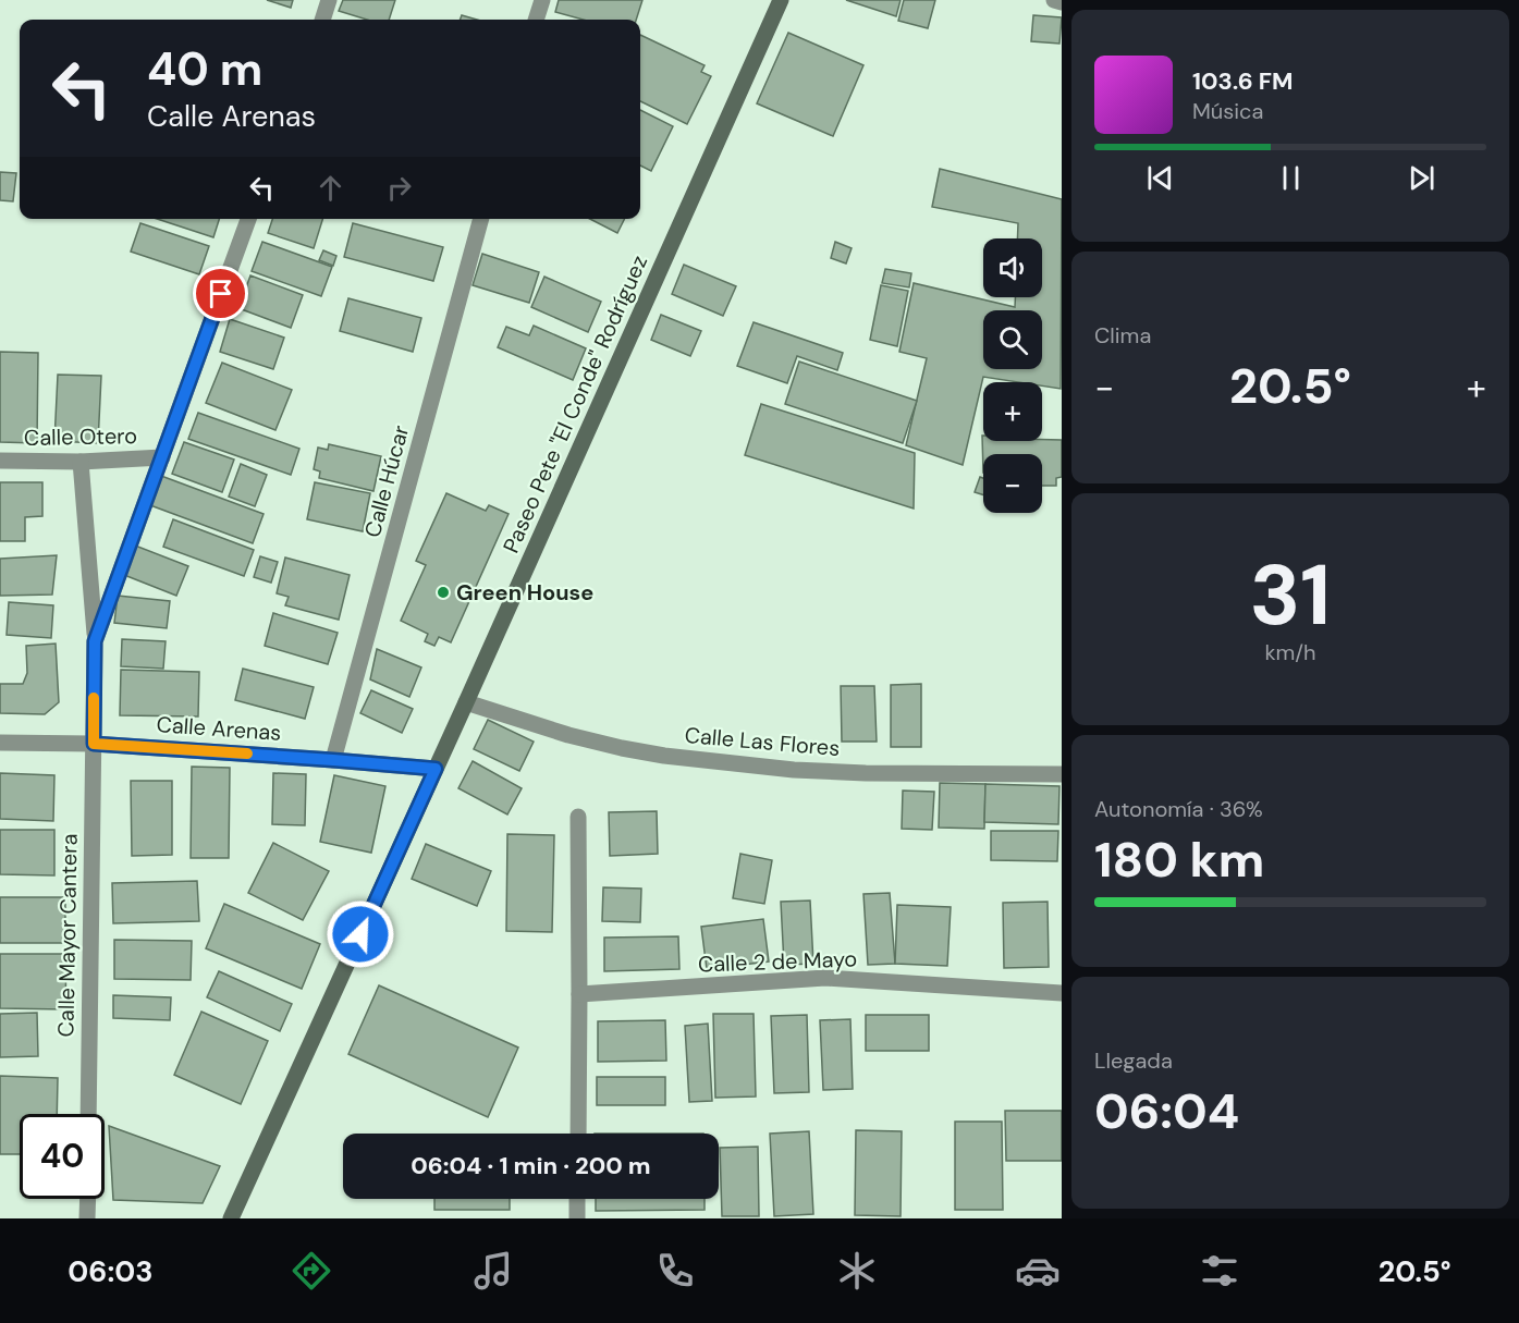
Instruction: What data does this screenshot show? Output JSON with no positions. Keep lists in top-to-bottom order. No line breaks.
{"streets":{"street":["Paseo Pete \"El Conde\" Rodríguez","Calle Otero","Calle Húcar","Calle Arenas","Calle Las Flores","Calle Mayor Cantera","Calle 2 de Mayo"]},"crossings":[["Paseo Pete \"El Conde\" Rodríguez","Calle Arenas"],["Paseo Pete \"El Conde\" Rodríguez","Calle Las Flores"],["Calle Húcar","Calle Arenas"],["Calle Arenas","Calle Mayor Cantera"]],"places":["Green House"],"page":{"turn":["40 m","Calle Arenas"],"song":["103.6 FM","Música"],"map_buttons":["+","−"],"tile":["Clima",["31","km/h"],["Autonomía · 36%","180 km"],["Llegada","06:04"]],"heat":["−","20.5°","+"],"limit":"40","trip":"06:04 · 1 min · 200 m","tabs":["06:03","20.5°"]}}
